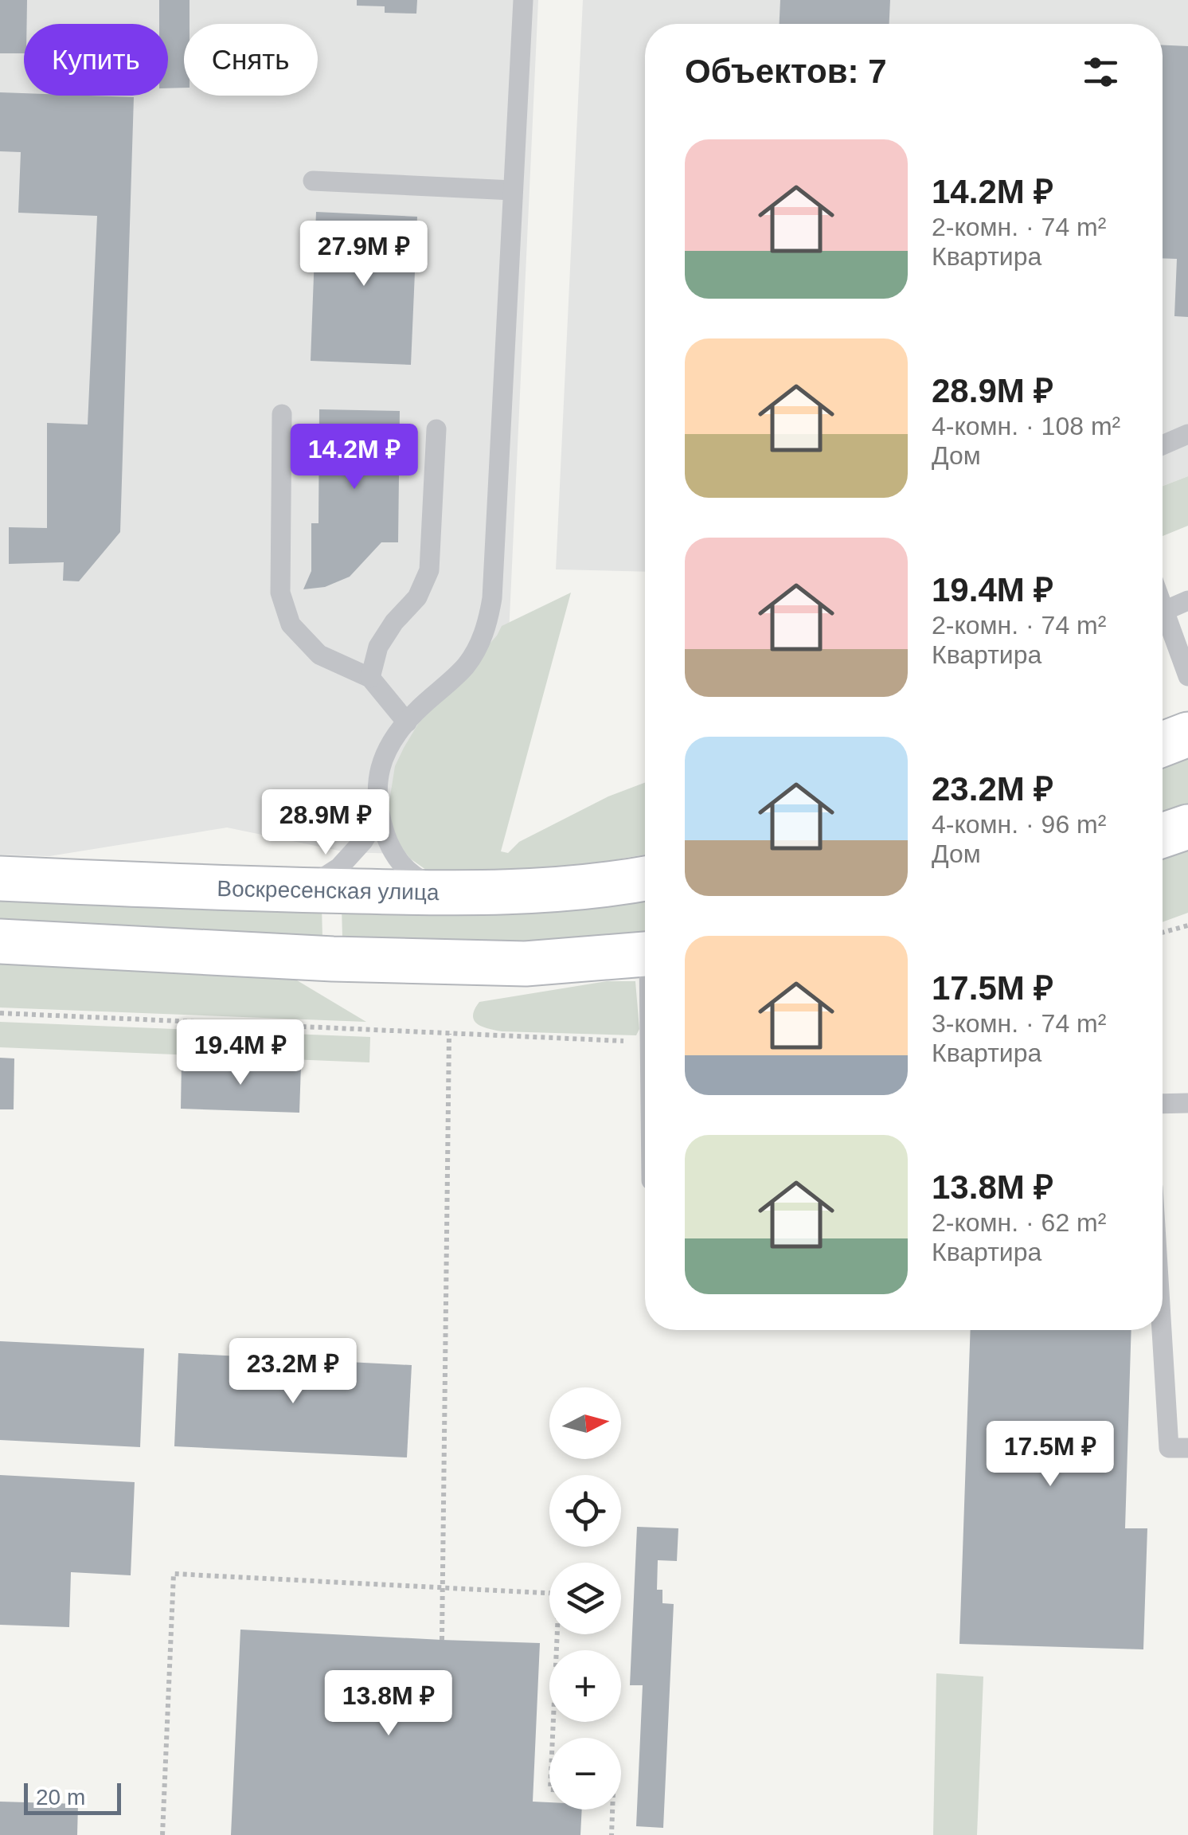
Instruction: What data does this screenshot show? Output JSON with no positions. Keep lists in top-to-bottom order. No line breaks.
{"streets":{"main road":["Воскресенская улица"]},"scale_bar":"20 m","north":"right","page":{"chip":["Купить","Снять"],"heading":"Объектов: 7","list":[{"name":"14.2M ₽","note":"2-комн. · 74 m² · Квартира"},{"name":"28.9M ₽","note":"4-комн. · 108 m² · Дом"},{"name":"19.4M ₽","note":"2-комн. · 74 m² · Квартира"},{"name":"23.2M ₽","note":"4-комн. · 96 m² · Дом"},{"name":"17.5M ₽","note":"3-комн. · 74 m² · Квартира"},{"name":"13.8M ₽","note":"2-комн. · 62 m² · Квартира"}],"price":["27.9M ₽","14.2M ₽","28.9M ₽","19.4M ₽","23.2M ₽","17.5M ₽","13.8M ₽"],"map_buttons":["+","−"],"scale":"20 m"}}
